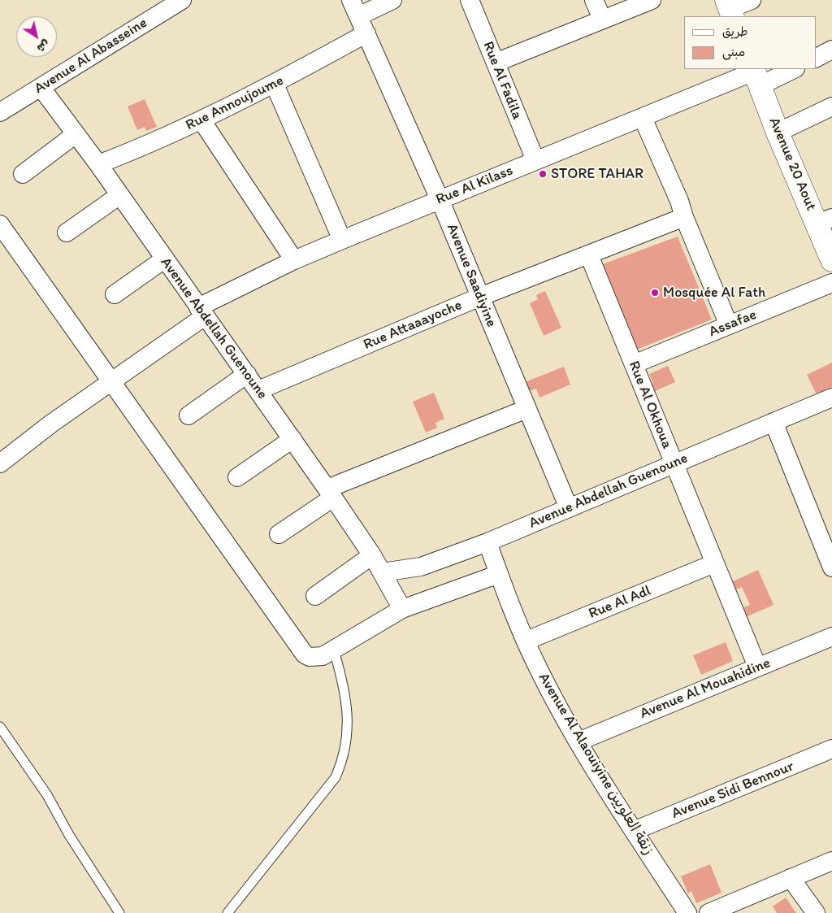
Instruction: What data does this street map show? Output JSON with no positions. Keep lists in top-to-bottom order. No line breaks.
{"streets":{"street":["Avenue Al Abasseine","Rue Al Fadila","Rue Annoujoume","Avenue 20 Aout","Rue Al Kilass","Avenue Saadiyine","Assafae","Rue Attaaayoche","Avenue Abdellah Guenoune","Rue Al Okhoua","Rue Al Adl","Avenue Al Mouahidine","Avenue Al Alaouiyine زنقة العلويين","Avenue Sidi Bennour"]},"crossings":[["Avenue Al Abasseine","Avenue Abdellah Guenoune"],["Rue Al Fadila","Rue Al Kilass"],["Rue Annoujoume","Avenue Saadiyine"],["Rue Annoujoume","Avenue Abdellah Guenoune"],["Avenue 20 Aout","Rue Al Kilass"],["Rue Al Kilass","Avenue Saadiyine"],["Rue Al Kilass","Avenue Abdellah Guenoune"],["Avenue Saadiyine","Rue Attaaayoche"],["Avenue Saadiyine","Avenue Abdellah Guenoune"],["Assafae","Rue Al Okhoua"],["Rue Attaaayoche","Avenue Abdellah Guenoune"],["Rue Attaaayoche","Rue Al Okhoua"],["Avenue Abdellah Guenoune","Rue Al Okhoua"],["Avenue Abdellah Guenoune","Avenue Al Alaouiyine زنقة العلويين"],["Rue Al Okhoua","Rue Al Adl"],["Rue Al Okhoua","Avenue Al Mouahidine"],["Rue Al Adl","Avenue Al Alaouiyine زنقة العلويين"],["Avenue Al Mouahidine","Avenue Al Alaouiyine زنقة العلويين"],["Avenue Al Alaouiyine زنقة العلويين","Avenue Sidi Bennour"]],"places":["STORE TAHAR","Mosquée Al Fath"],"legend":["طريق","مبنى"],"north":"bottom right"}
